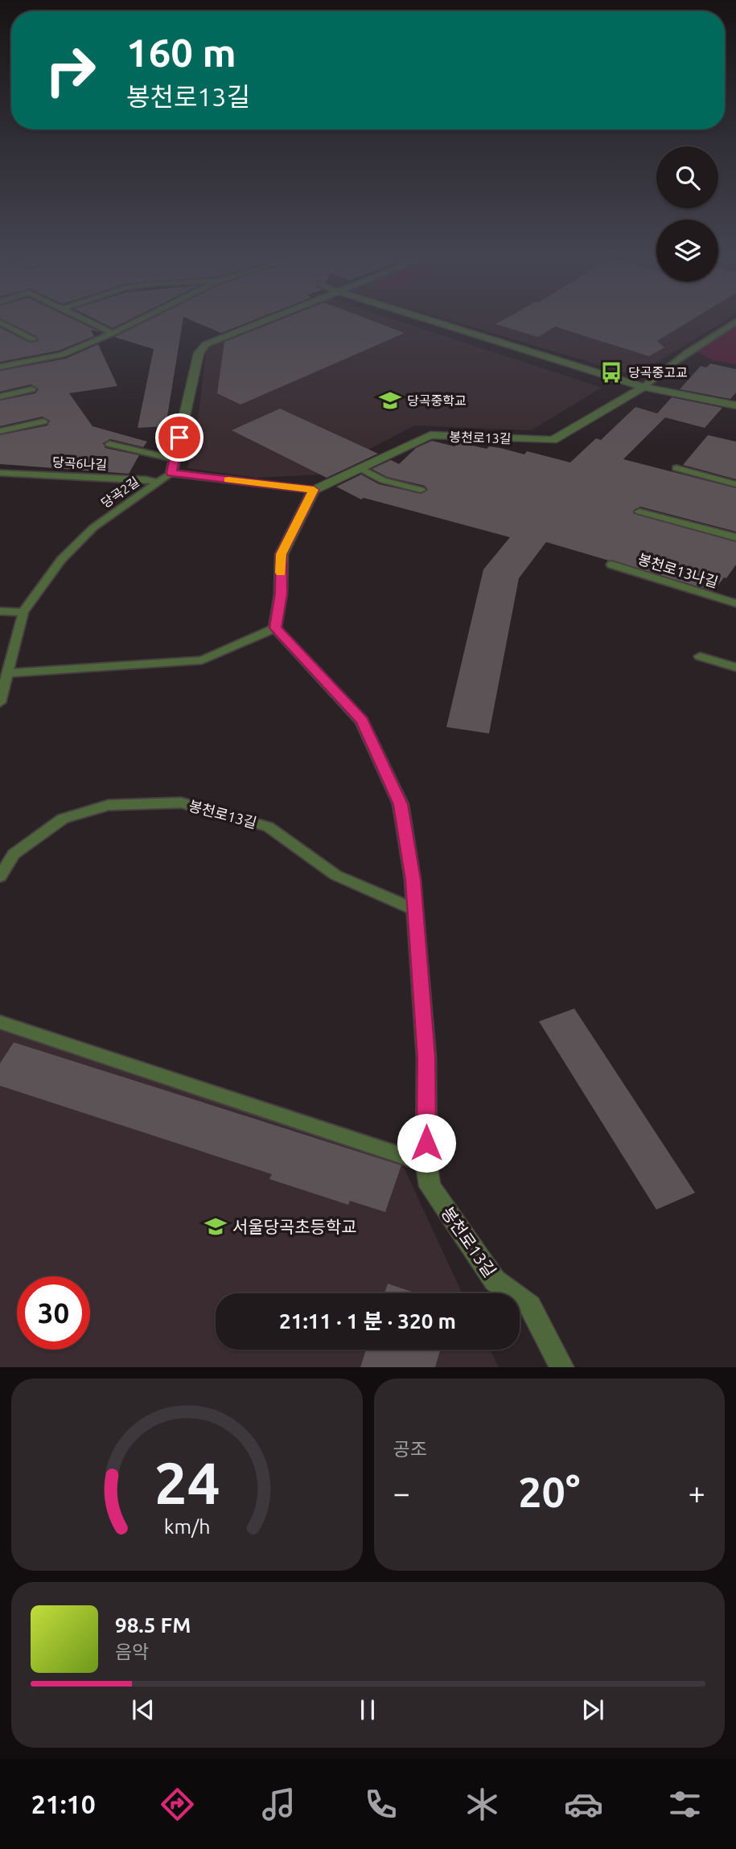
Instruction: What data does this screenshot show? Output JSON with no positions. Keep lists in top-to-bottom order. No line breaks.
{"streets":{"street":["봉천로13길"],"lane":["당곡6나길","당곡2길","봉천로13나길"]},"crossings":[["당곡6나길","당곡2길"]],"places":{"bus stop":["당곡중고교"],"school or university":["당곡중학교","서울당곡초등학교"]},"page":{"turn":["160 m","봉천로13길"],"limit":"30","trip":"21:11 · 1 분 · 320 m","tile":"공조","heat":["−","20°","+"],"song":["98.5 FM","음악"],"tabs":"21:10","gauge":["24","km/h"]}}
